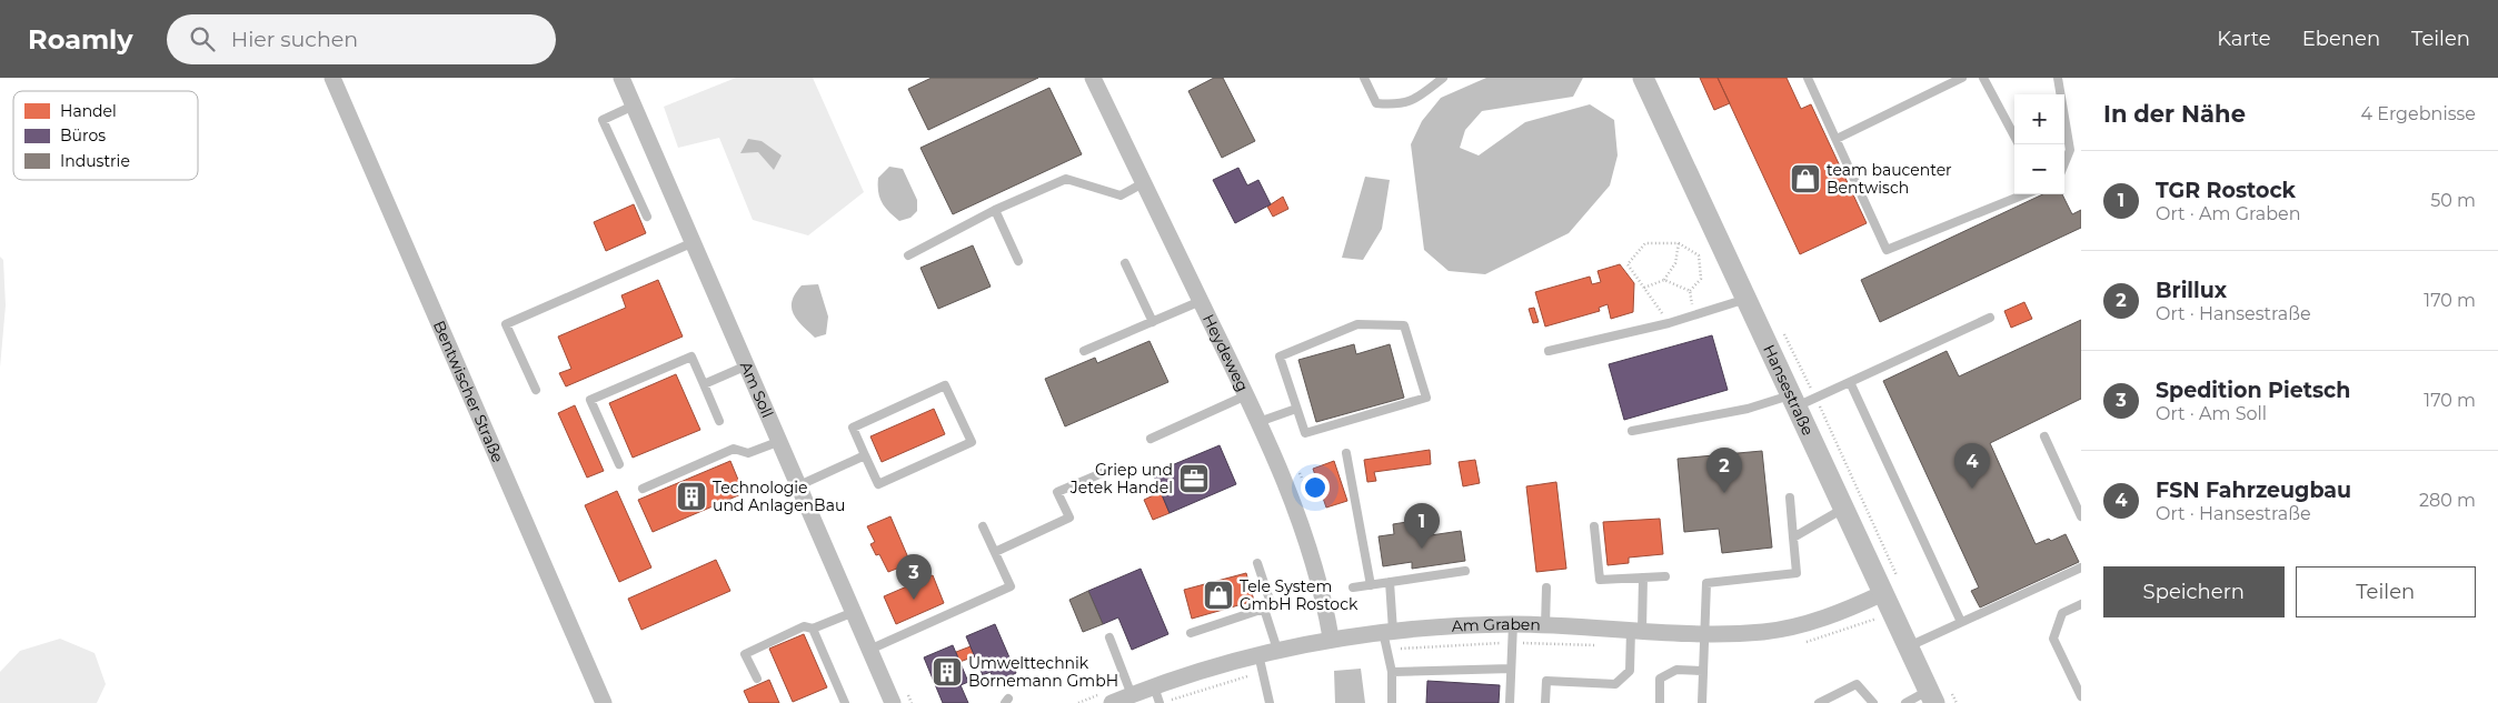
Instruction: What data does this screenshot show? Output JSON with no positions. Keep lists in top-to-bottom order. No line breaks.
{"streets":{"street":["Heydeweg","Am Soll","Hansestraße","Bentwischer Straße","Am Graben"]},"crossings":[["Heydeweg","Am Graben"],["Hansestraße","Am Graben"]],"places":{"shop":["team baucenter Bentwisch","Tele System GmbH Rostock"],"office":["Griep und Jetek Handel"],"building":["Technologie und AnlagenBau","Umwelttechnik Bornemann GmbH"]},"legend":["Handel","Büros","Industrie"],"page":{"header":"Roamly","search":"Hier suchen","nav":["Karte","Ebenen","Teilen"],"heading":["In der Nähe","4 Ergebnisse"],"map_buttons":["+","−"],"list":[{"mark":"1","name":"TGR Rostock","note":"Ort · Am Graben","value":"50 m"},{"mark":"2","name":"Brillux","note":"Ort · Hansestraße","value":"170 m"},{"mark":"3","name":"Spedition Pietsch","note":"Ort · Am Soll","value":"170 m"},{"mark":"4","name":"FSN Fahrzeugbau","note":"Ort · Hansestraße","value":"280 m"}],"pins":["4","2","1","3"],"buttons":["Speichern","Teilen"]}}
